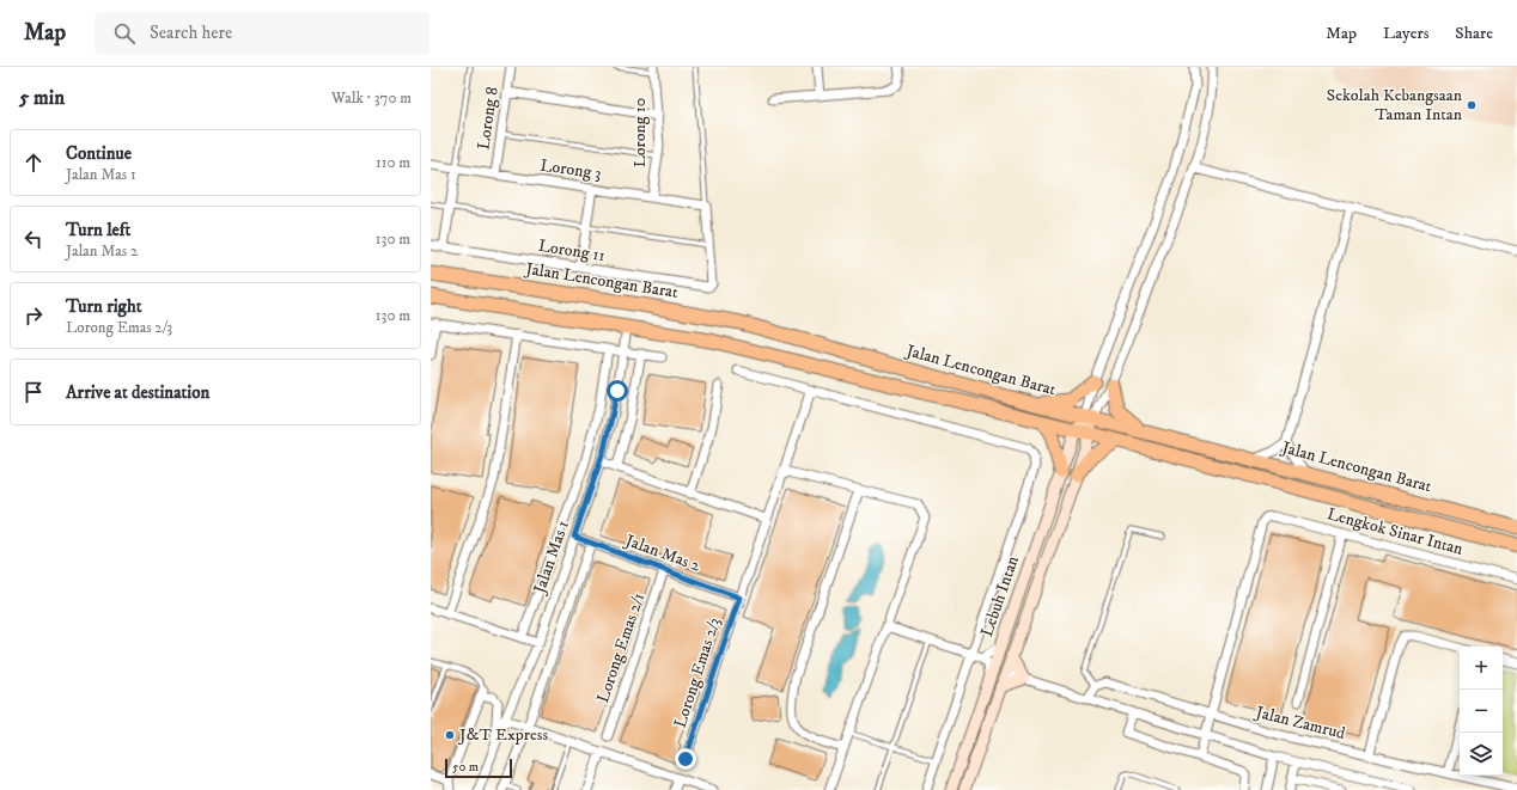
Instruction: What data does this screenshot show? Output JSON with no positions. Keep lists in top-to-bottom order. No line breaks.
{"streets":{"highway":["Jalan Lencongan Barat"],"main road":["Lebuh Intan"],"street":["Lorong 8","Lorong 10","Lorong 3","Lorong 11","Lengkok Sinar Intan","Jalan Mas 2","Jalan Mas 1","Lorong Emas 2/1","Lorong Emas 2/3","Jalan Zamrud"]},"crossings":[["Lorong 8","Lorong 3"],["Lorong 10","Lorong 3"],["Jalan Lencongan Barat","Jalan Mas 1"],["Jalan Lencongan Barat","Lebuh Intan"],["Lengkok Sinar Intan","Jalan Zamrud"],["Jalan Mas 2","Jalan Mas 1"],["Jalan Mas 2","Lorong Emas 2/1"],["Jalan Mas 2","Lorong Emas 2/3"]],"places":["Sekolah Kebangsaan Taman Intan","J&T Express"],"scale_bar":"50 m","page":{"header":"Map","search":"Search here","nav":["Map","Layers","Share"],"heading":["5 min","Walk · 370 m"],"list":[["Continue","Jalan Mas 1","110 m"],["Turn left","Jalan Mas 2","130 m"],["Turn right","Lorong Emas 2/3","130 m"],"Arrive at destination"],"map_buttons":["+","−"],"scale":"50 m"}}
